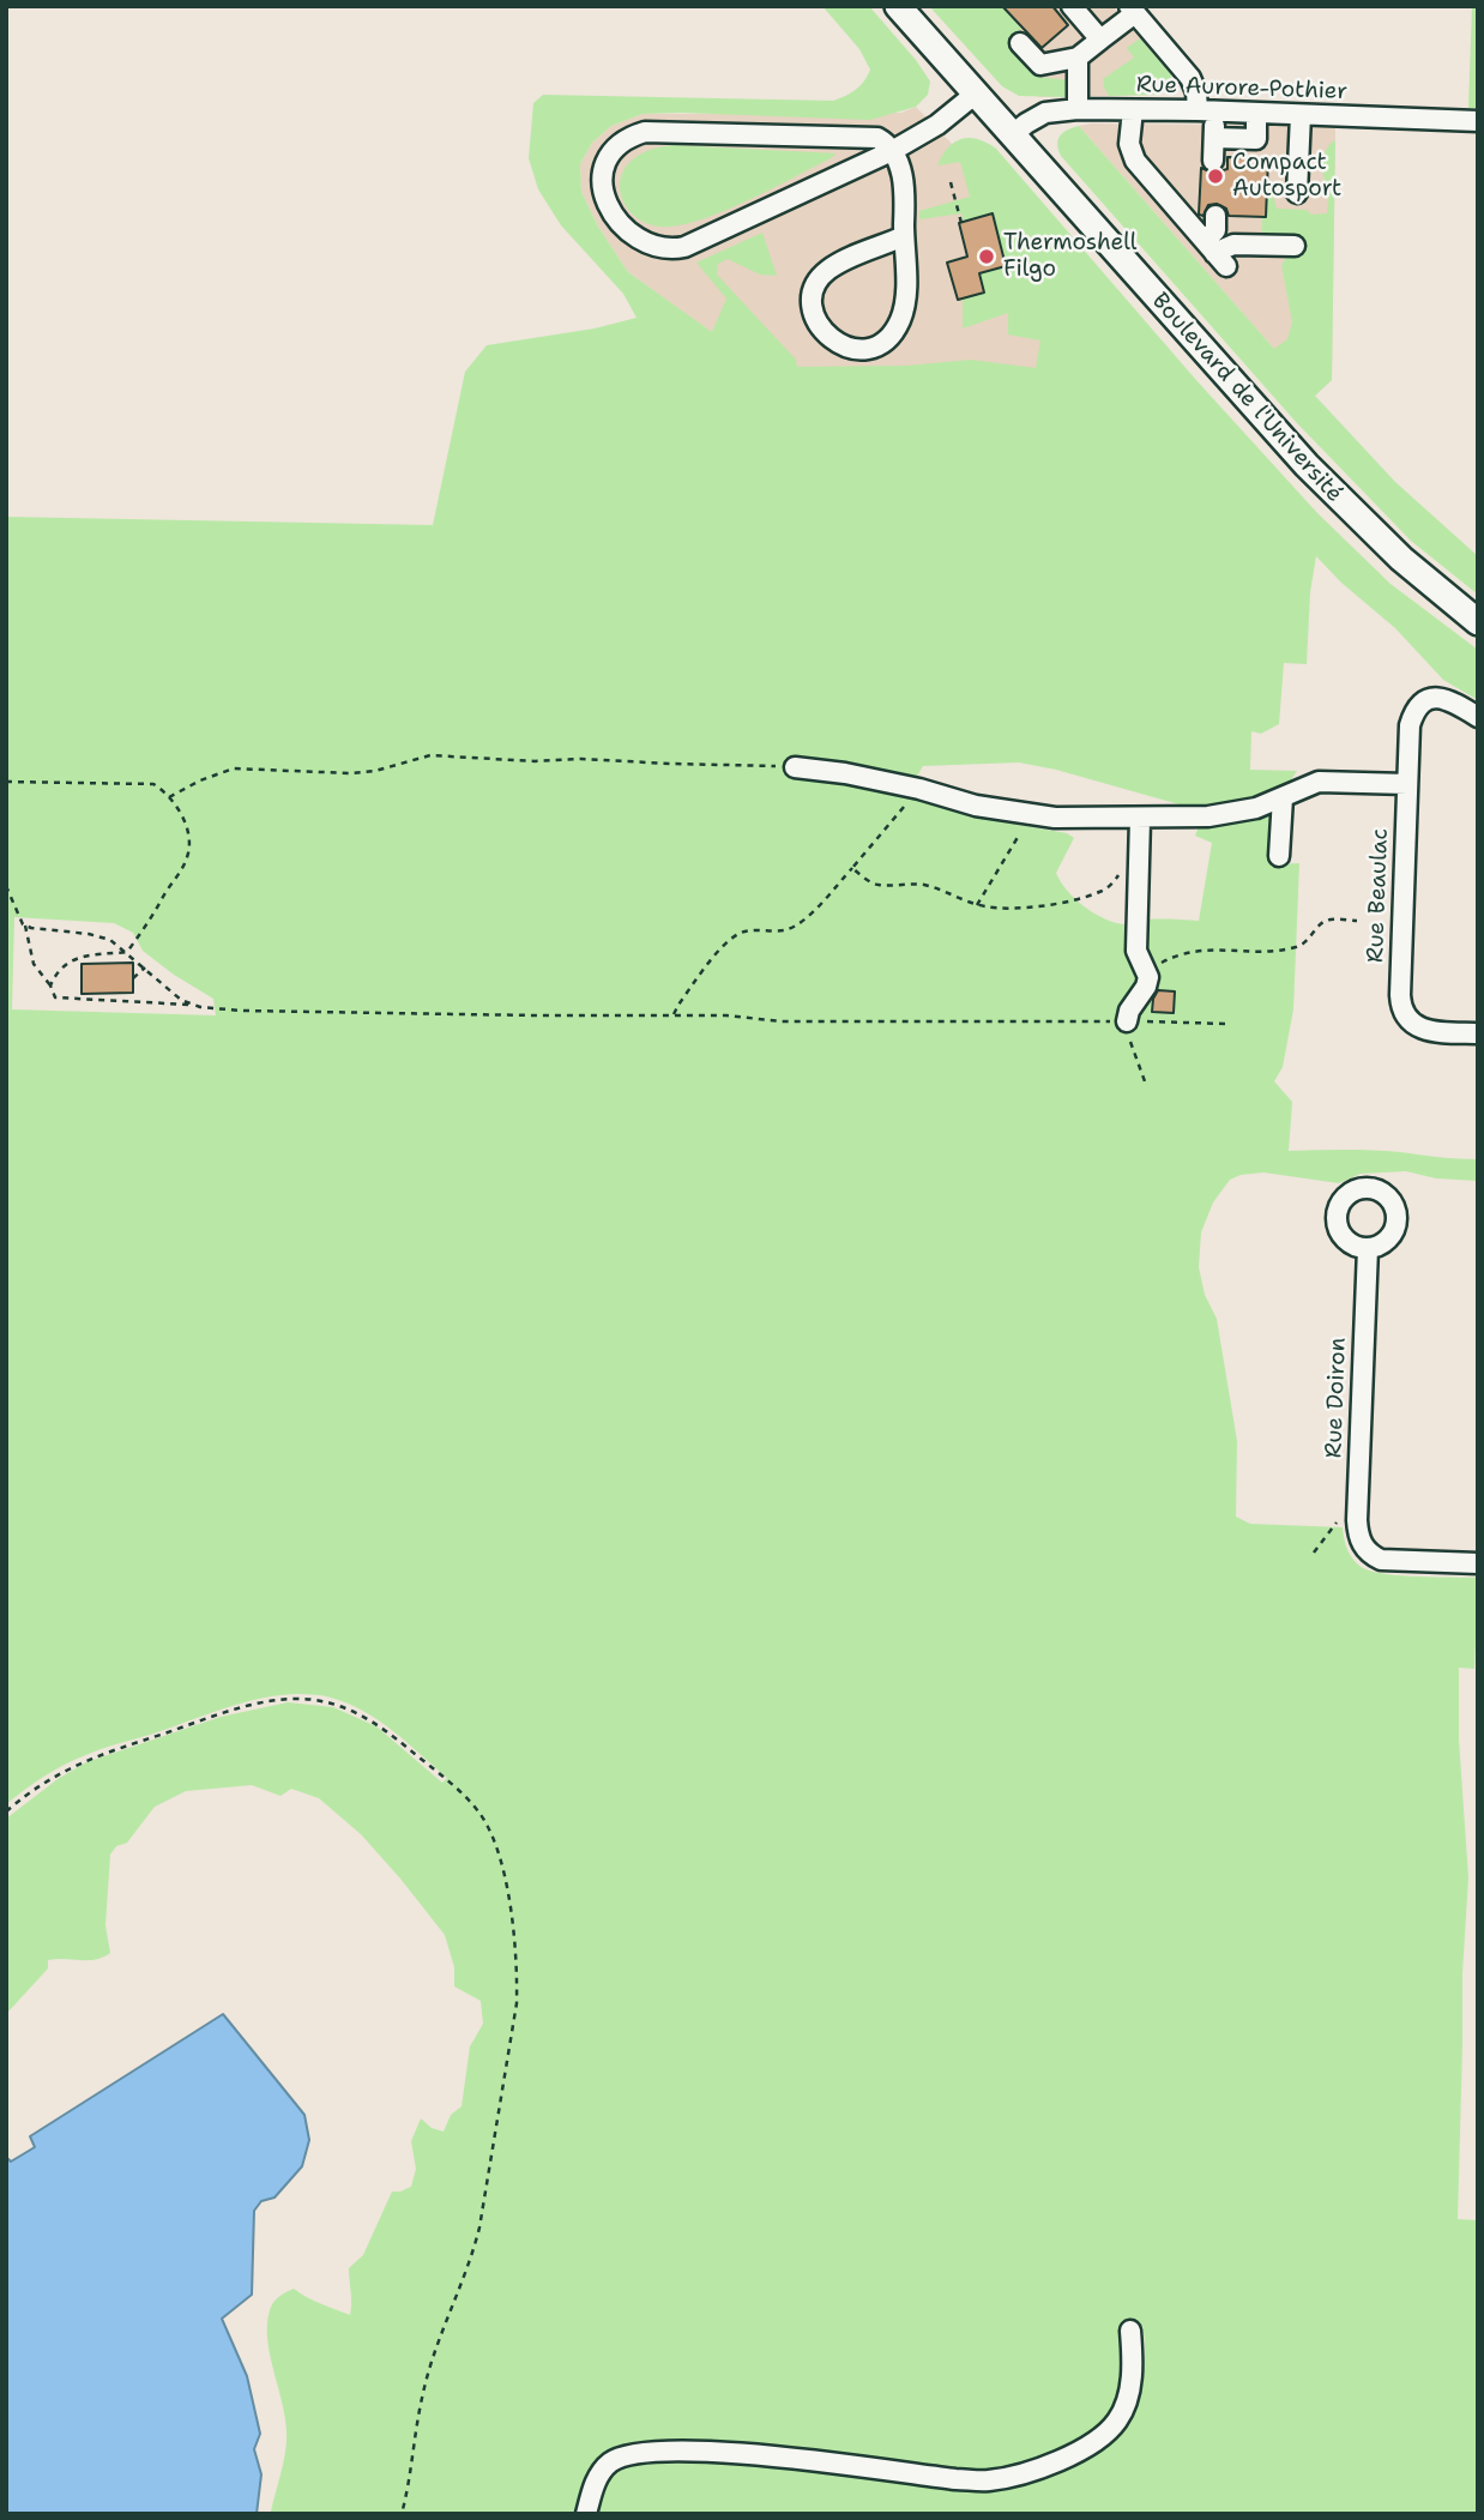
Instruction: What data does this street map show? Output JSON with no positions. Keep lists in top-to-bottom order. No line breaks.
{"streets":{"main road":["Boulevard de l'Université"],"street":["Rue Aurore-Pothier","Rue Beaulac","Rue Doiron"]},"crossings":[["Rue Aurore-Pothier","Boulevard de l'Université"]],"places":["Compact Autosport","Thermoshell Filgo"]}
